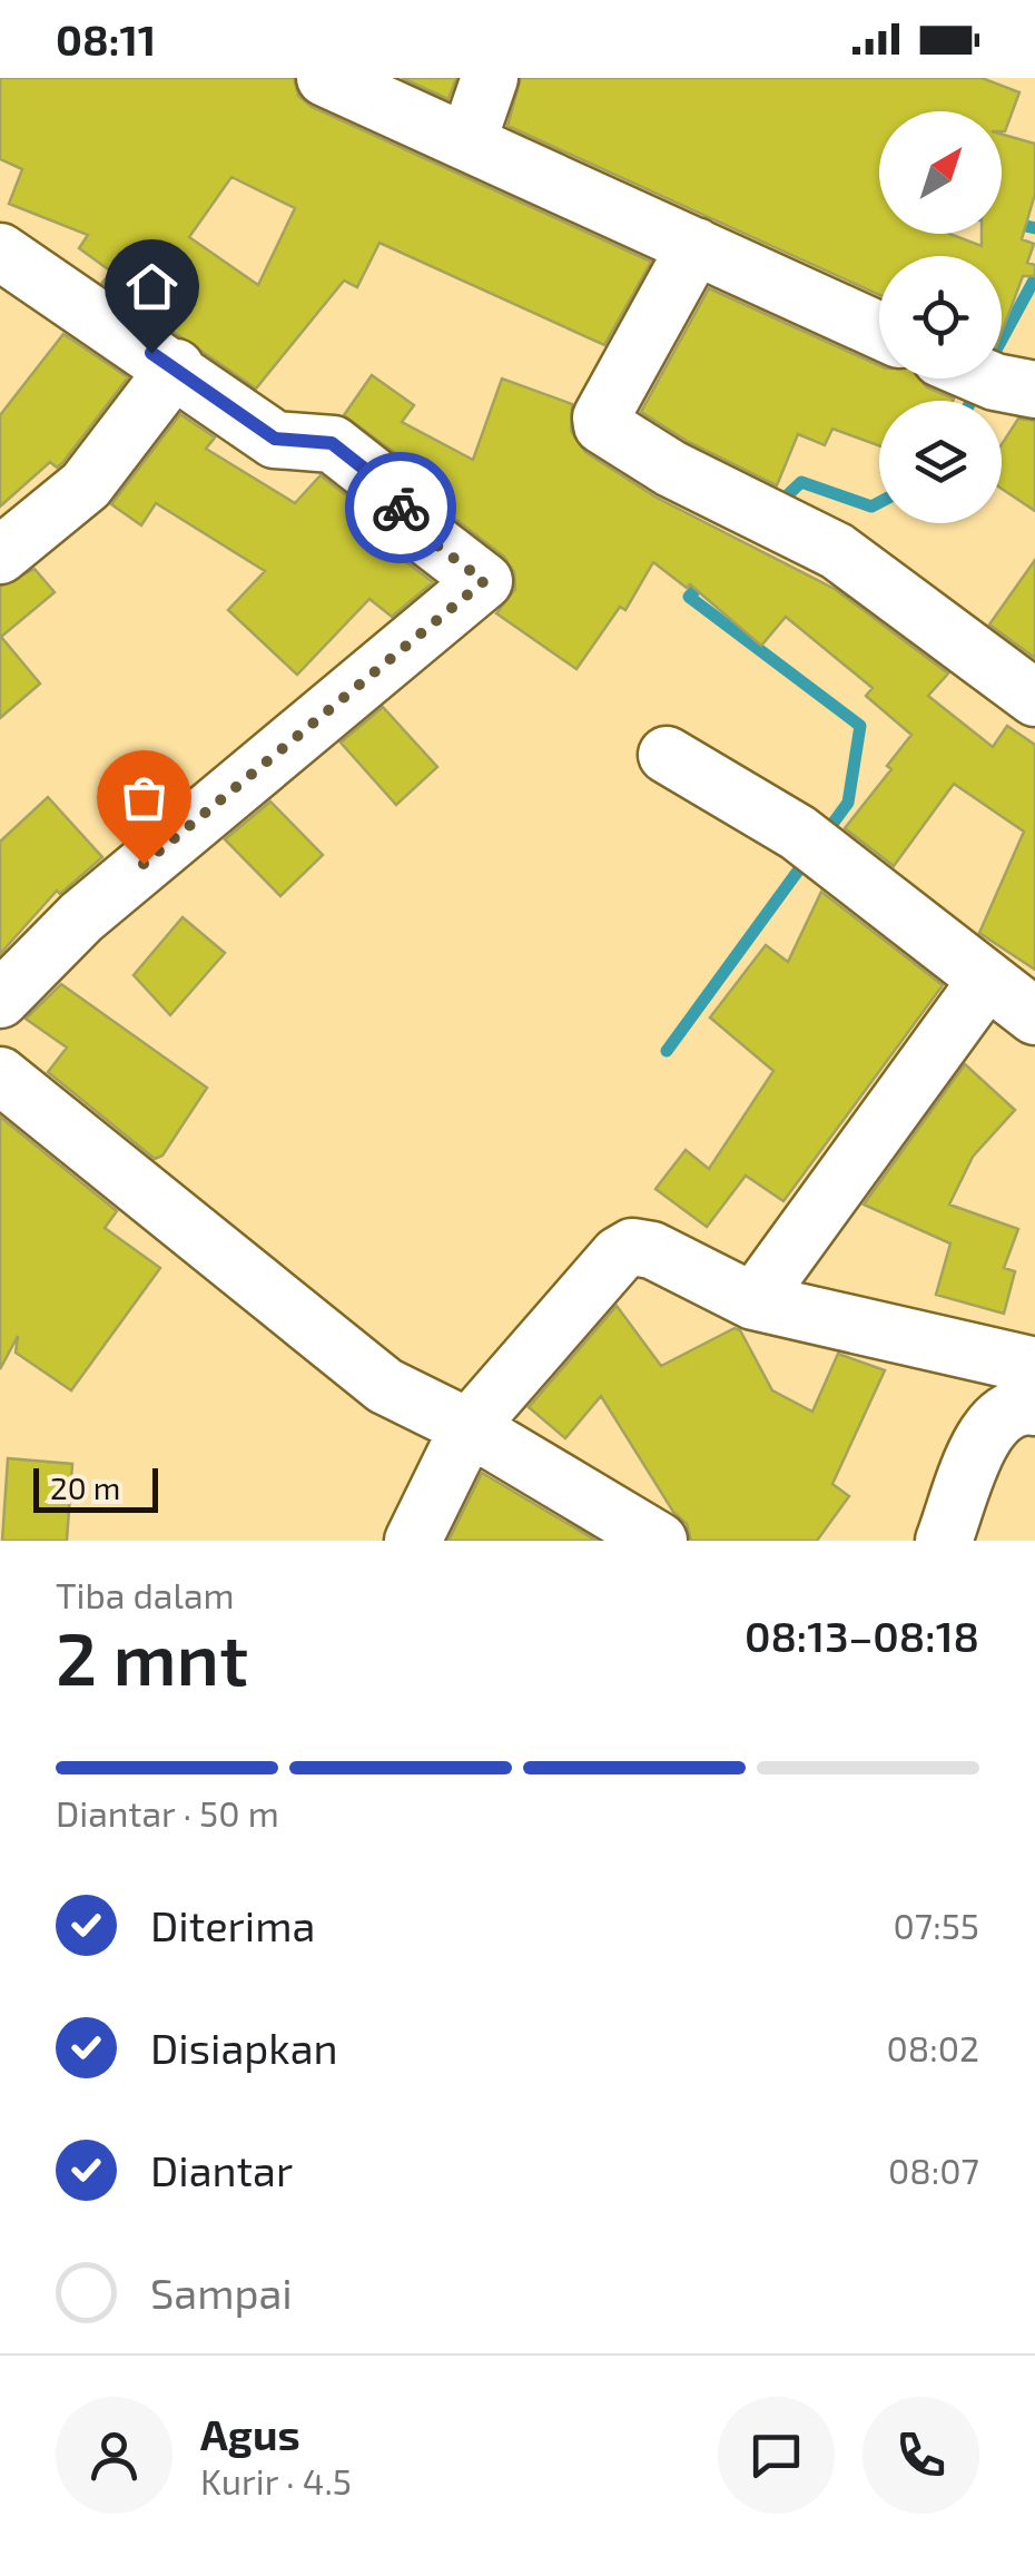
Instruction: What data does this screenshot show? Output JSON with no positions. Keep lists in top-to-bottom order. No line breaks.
{"scale_bar":"20 m","north":"top right","page":{"status":"08:11","scale":"20 m","heading":["2 mnt","Tiba dalam","08:13–08:18"],"panel":["Agus","Kurir · 4.5"],"bar":"Diantar · 50 m","list":[["Diterima","07:55"],["Disiapkan","08:02"],["Diantar","08:07"],"Sampai"]}}
